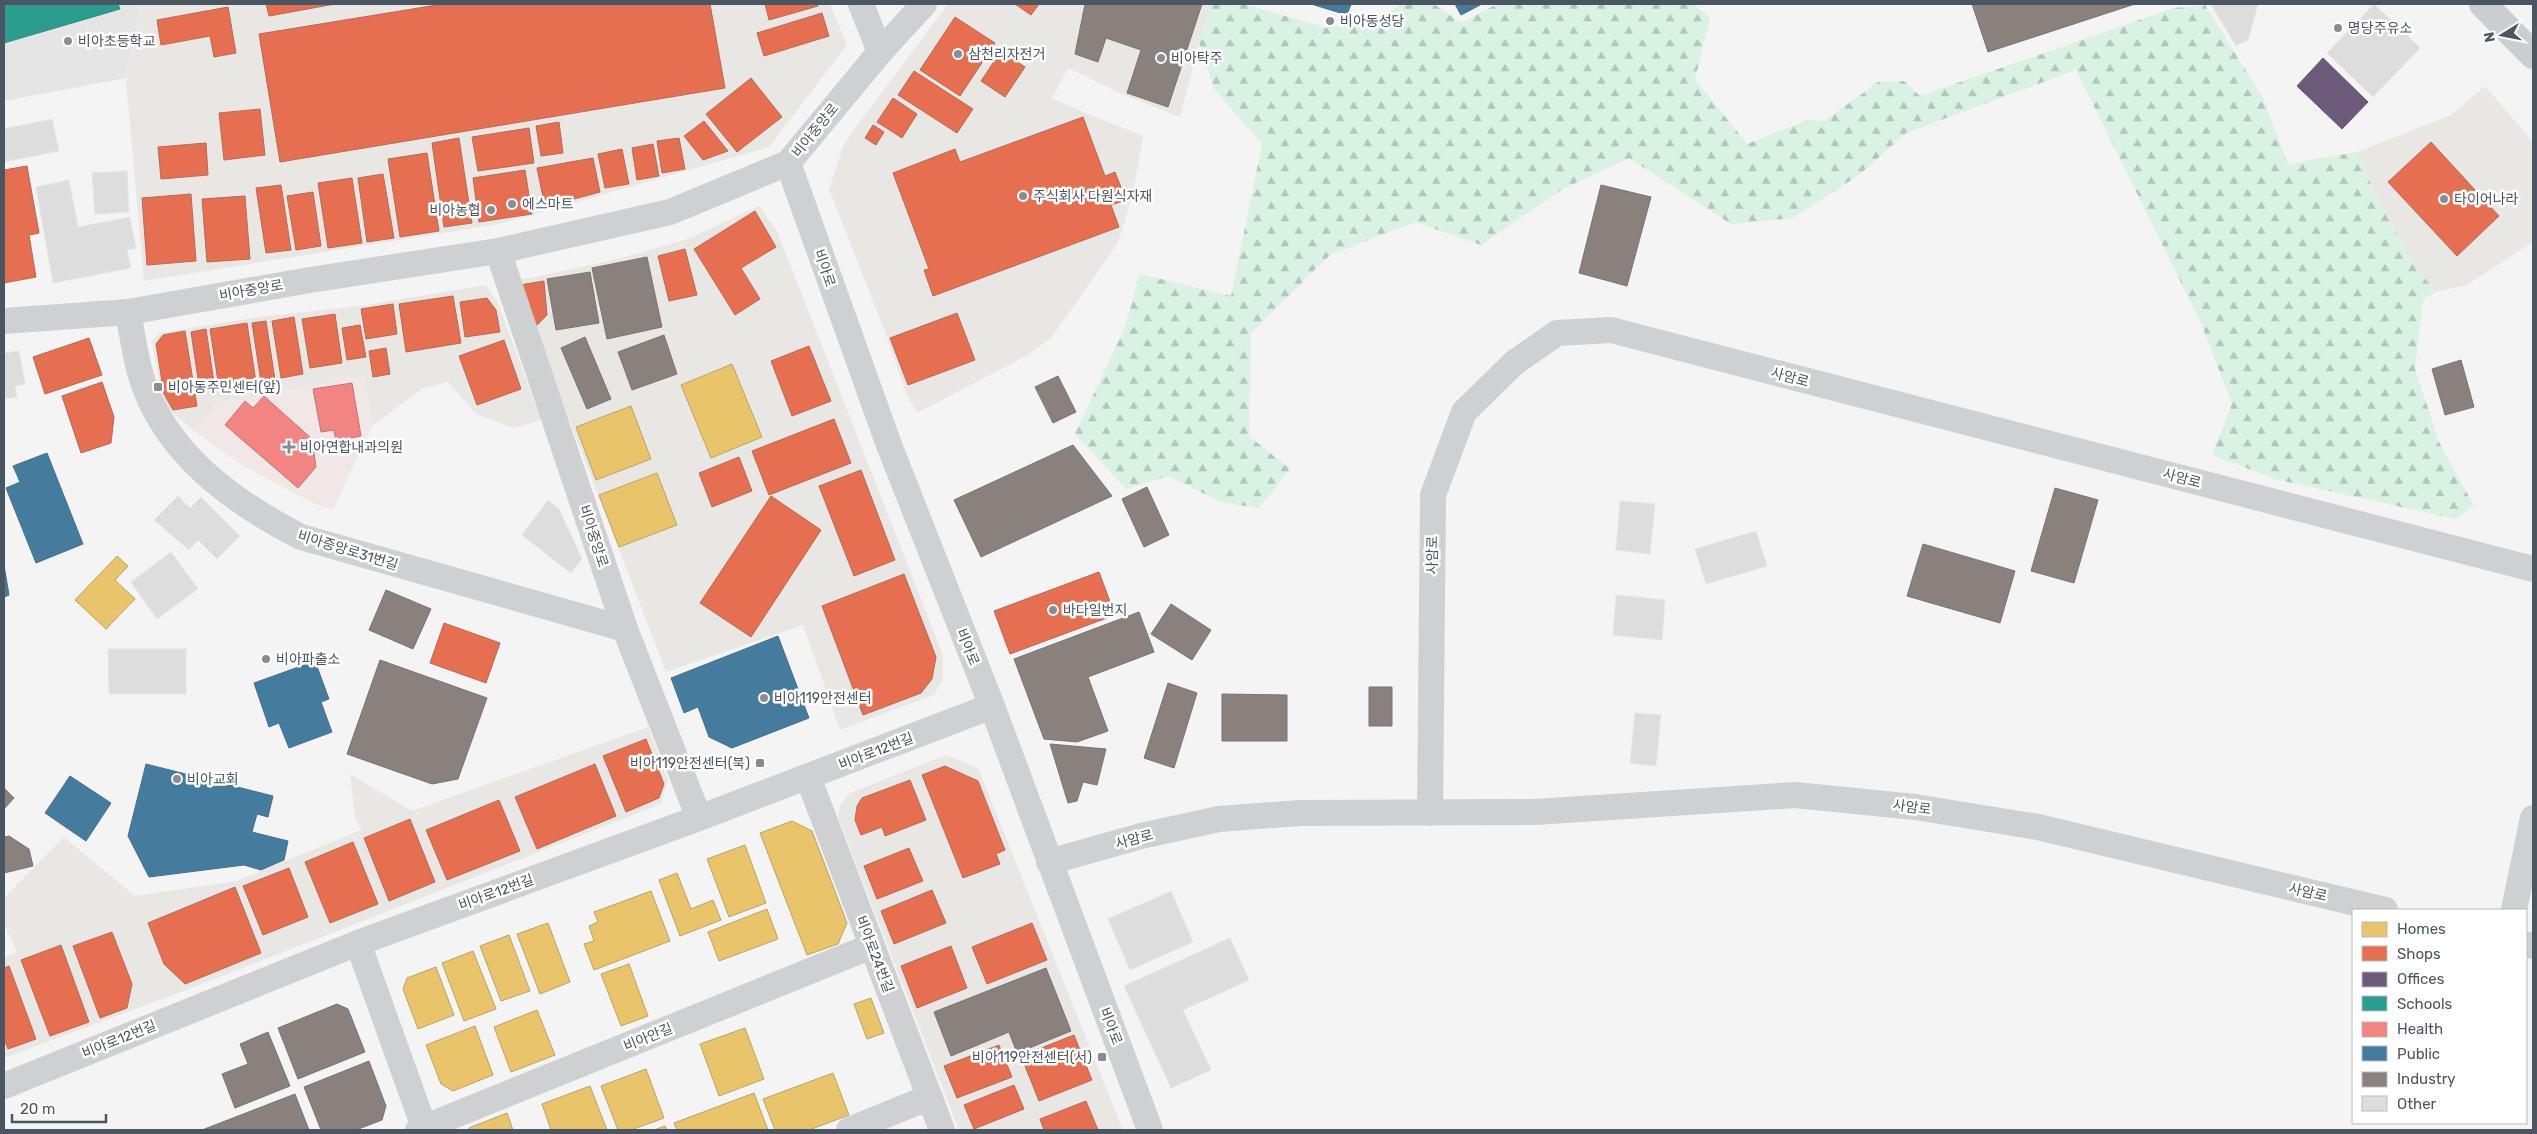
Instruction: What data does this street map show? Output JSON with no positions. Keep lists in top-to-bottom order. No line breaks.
{"streets":{"street":["비아중앙로","비아로","사암로","비아중앙로31번길","비아로12번길","비아로24번길","비아안길"]},"crossings":[["비아중앙로","비아로"],["비아중앙로","비아중앙로31번길"],["비아중앙로","비아로12번길"],["비아로","사암로"],["비아로","비아로12번길"],["비아로12번길","비아로24번길"],["비아로12번길","비아안길"],["비아로24번길","비아안길"]],"places":{"other":["비아동성당","명당주유소","비아초등학교","삼천리자전거","비아탁주","주식회사 다원식자재","타이어나라","에스마트","비아농협","바다일번지","비아파출소","비아119안전센터","비아교회"],"transit":["비아동주민센터(앞)","비아119안전센터(북)","비아119안전센터(서)"],"health":["비아연합내과의원"]},"legend":["Homes","Shops","Offices","Schools","Health","Public","Industry","Other"],"scale_bar":"20 m","north":"left"}
